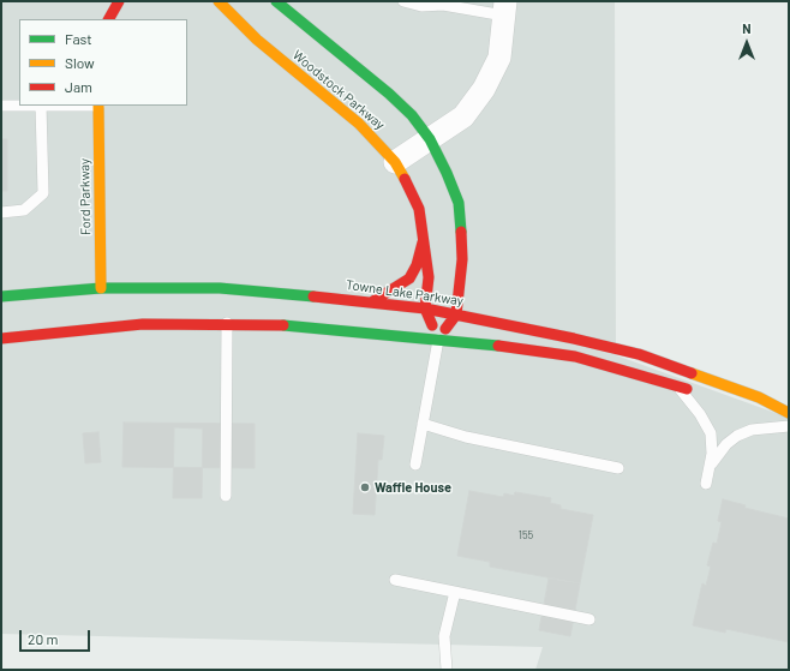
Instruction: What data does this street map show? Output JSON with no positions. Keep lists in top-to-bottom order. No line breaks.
{"streets":{"main road":["Woodstock Parkway","Ford Parkway","Towne Lake Parkway"]},"crossings":[["Woodstock Parkway","Towne Lake Parkway"],["Ford Parkway","Towne Lake Parkway"]],"places":["Waffle House"],"house_numbers":["155"],"legend":["Fast","Slow","Jam"],"scale_bar":"20 m","north":"top"}
